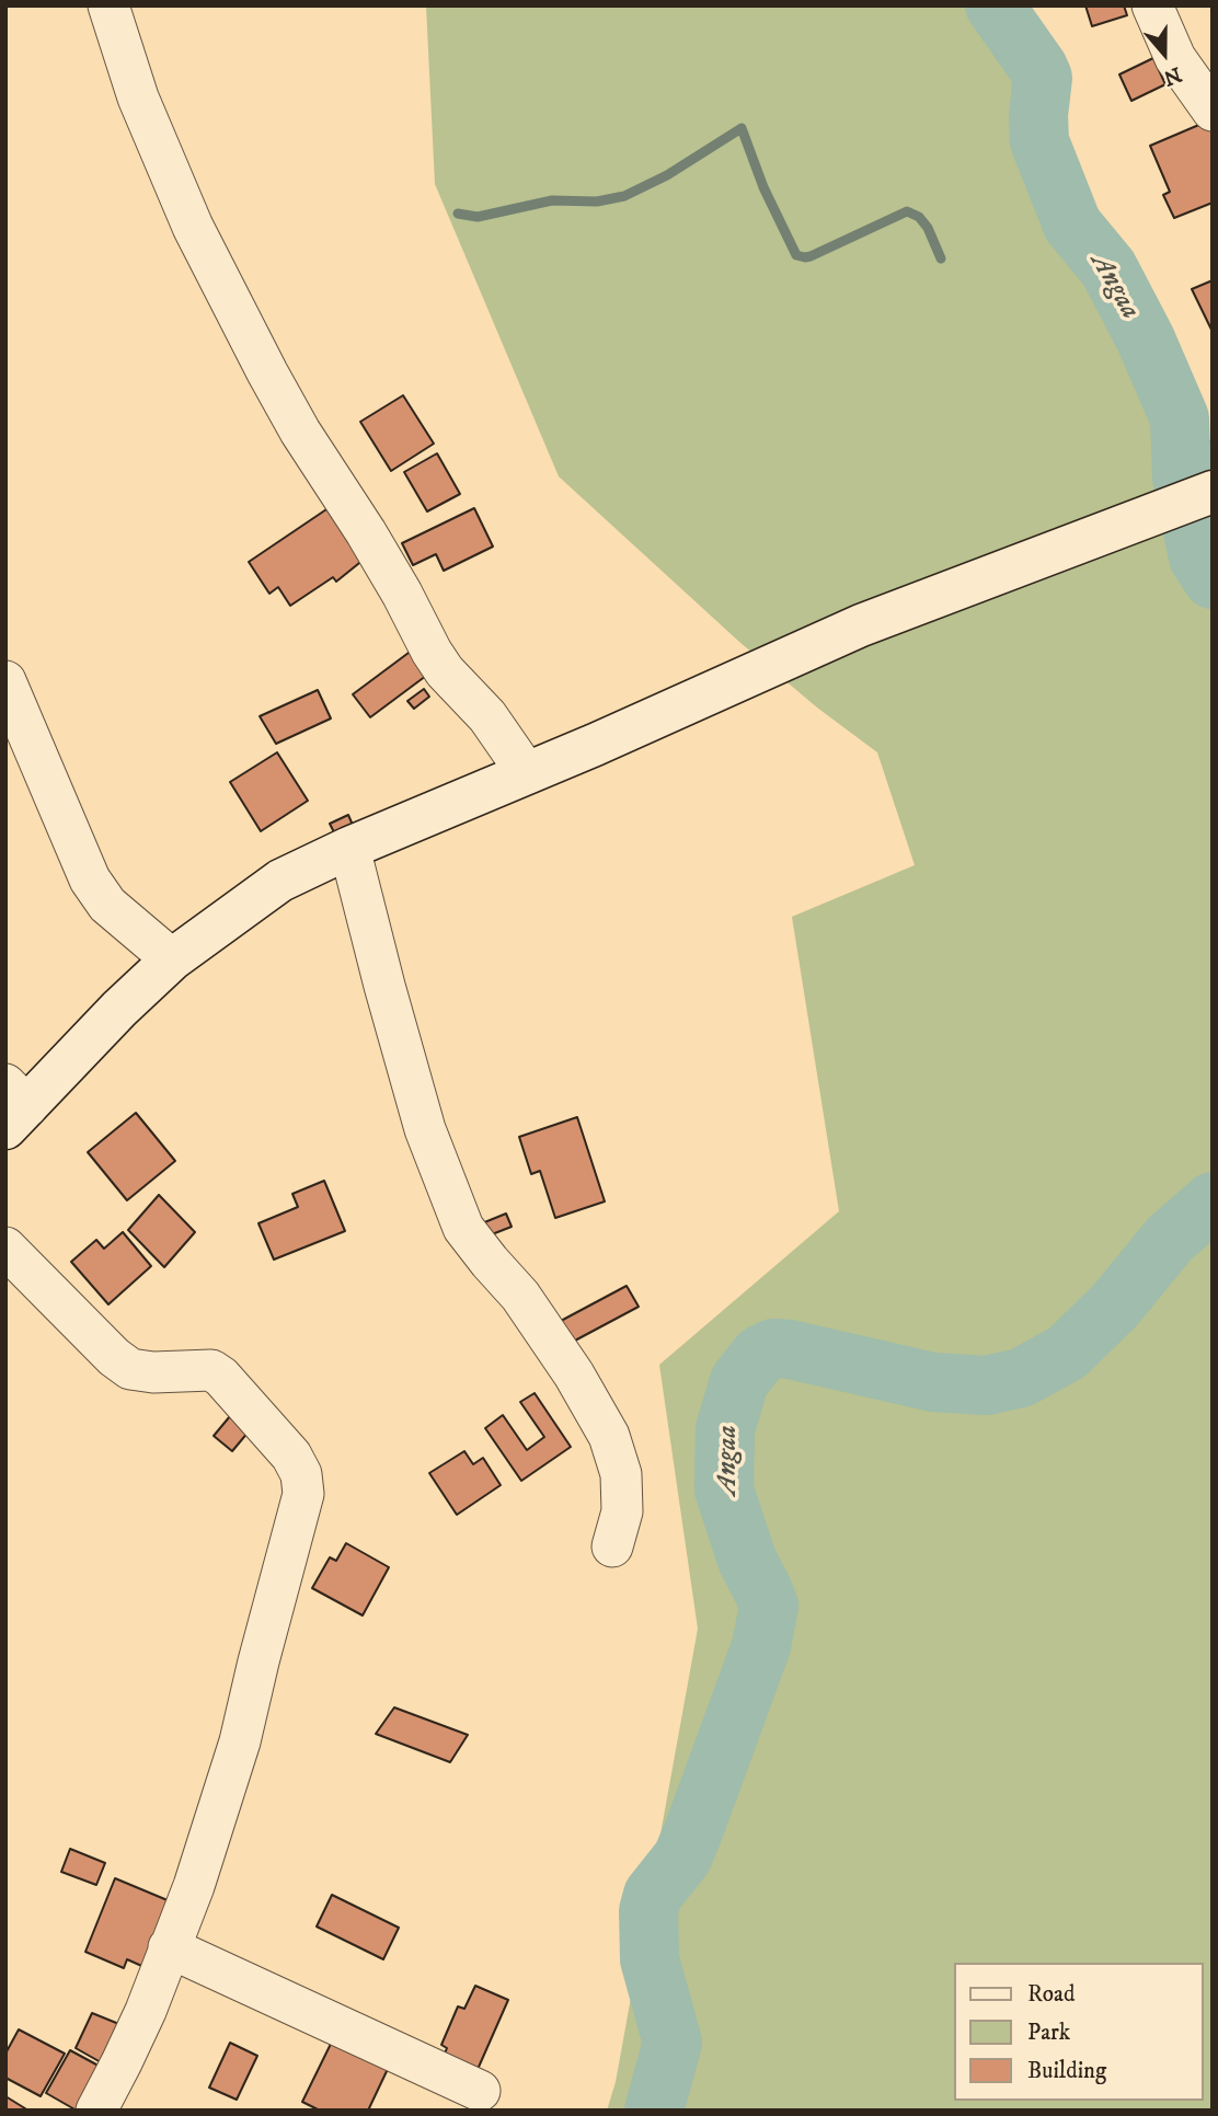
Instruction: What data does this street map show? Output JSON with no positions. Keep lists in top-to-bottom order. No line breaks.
{"water":["Angaa"],"legend":["Road","Park","Building"],"north":"bottom"}
